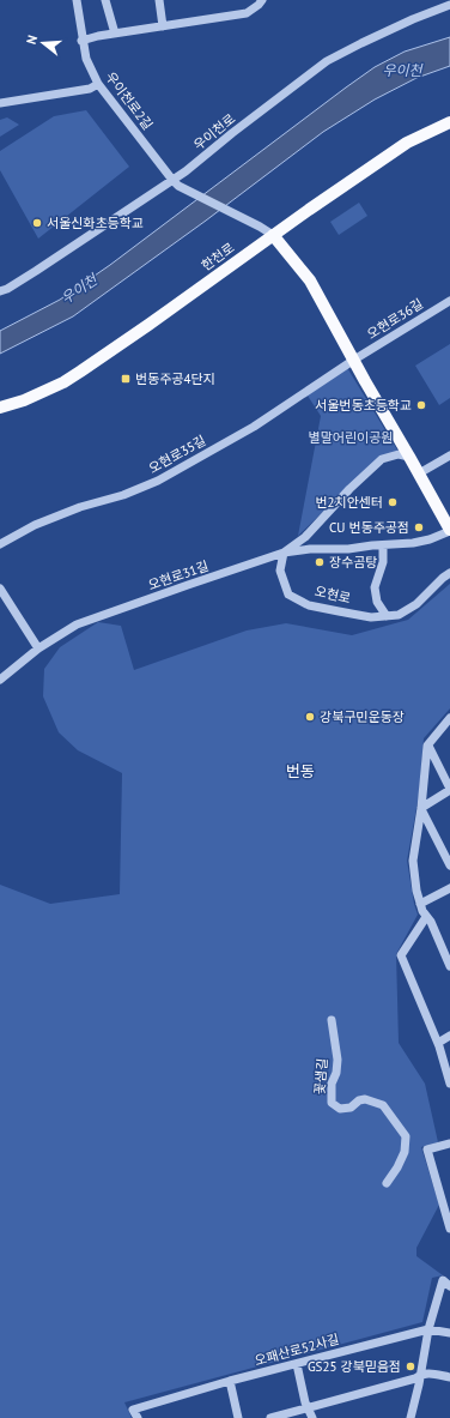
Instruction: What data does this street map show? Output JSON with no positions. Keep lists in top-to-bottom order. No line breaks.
{"streets":{"main road":["한천로"],"street":["우이천로2길","우이천로","오현로36길","오현로35길","오현로31길","오현로","꽃샘길","오패산로52사길"]},"crossings":[["우이천로2길","우이천로"],["우이천로2길","한천로"],["오현로36길","오현로35길"],["오현로31길","오현로"]],"districts":["번동"],"water":["우이천"],"parks":["별말어린이공원"],"places":{"other":["서울신화초등학교","서울번동초등학교","번2치안센터","CU 번동주공점","장수곰탕","강북구민운동장","GS25 강북믿음점"],"transit":["번동주공4단지"]},"north":"left"}
